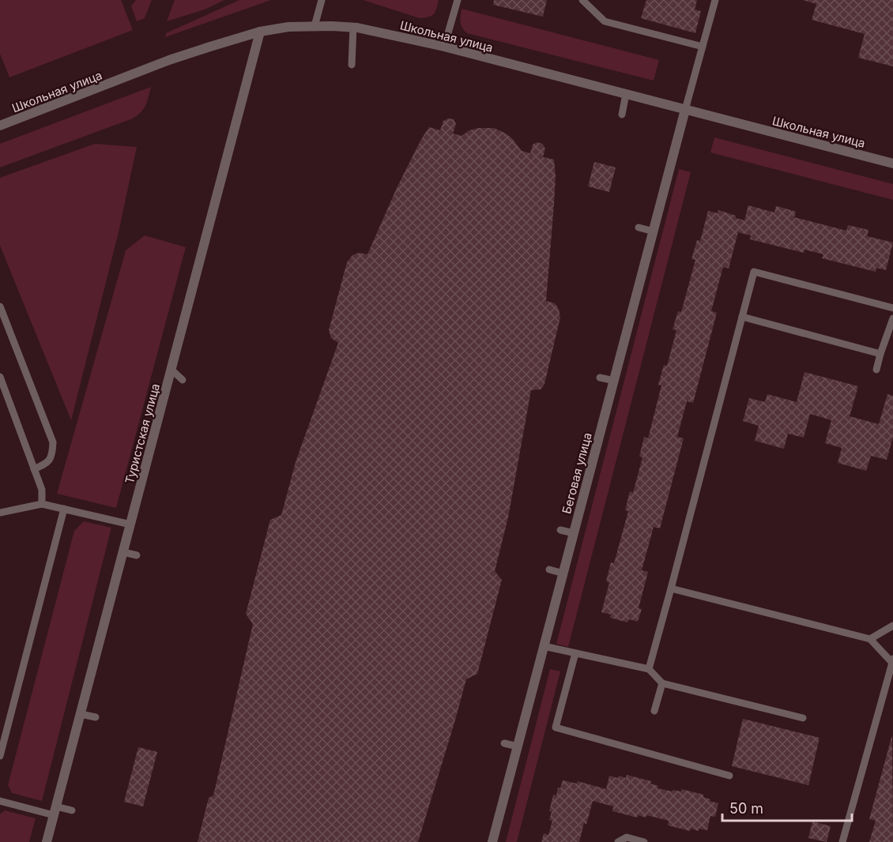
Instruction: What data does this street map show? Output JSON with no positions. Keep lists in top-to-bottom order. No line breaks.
{"streets":{"street":["Школьная улица","Туристская улица","Беговая улица"]},"crossings":[["Школьная улица","Туристская улица"],["Школьная улица","Беговая улица"]],"scale_bar":"50 m"}
